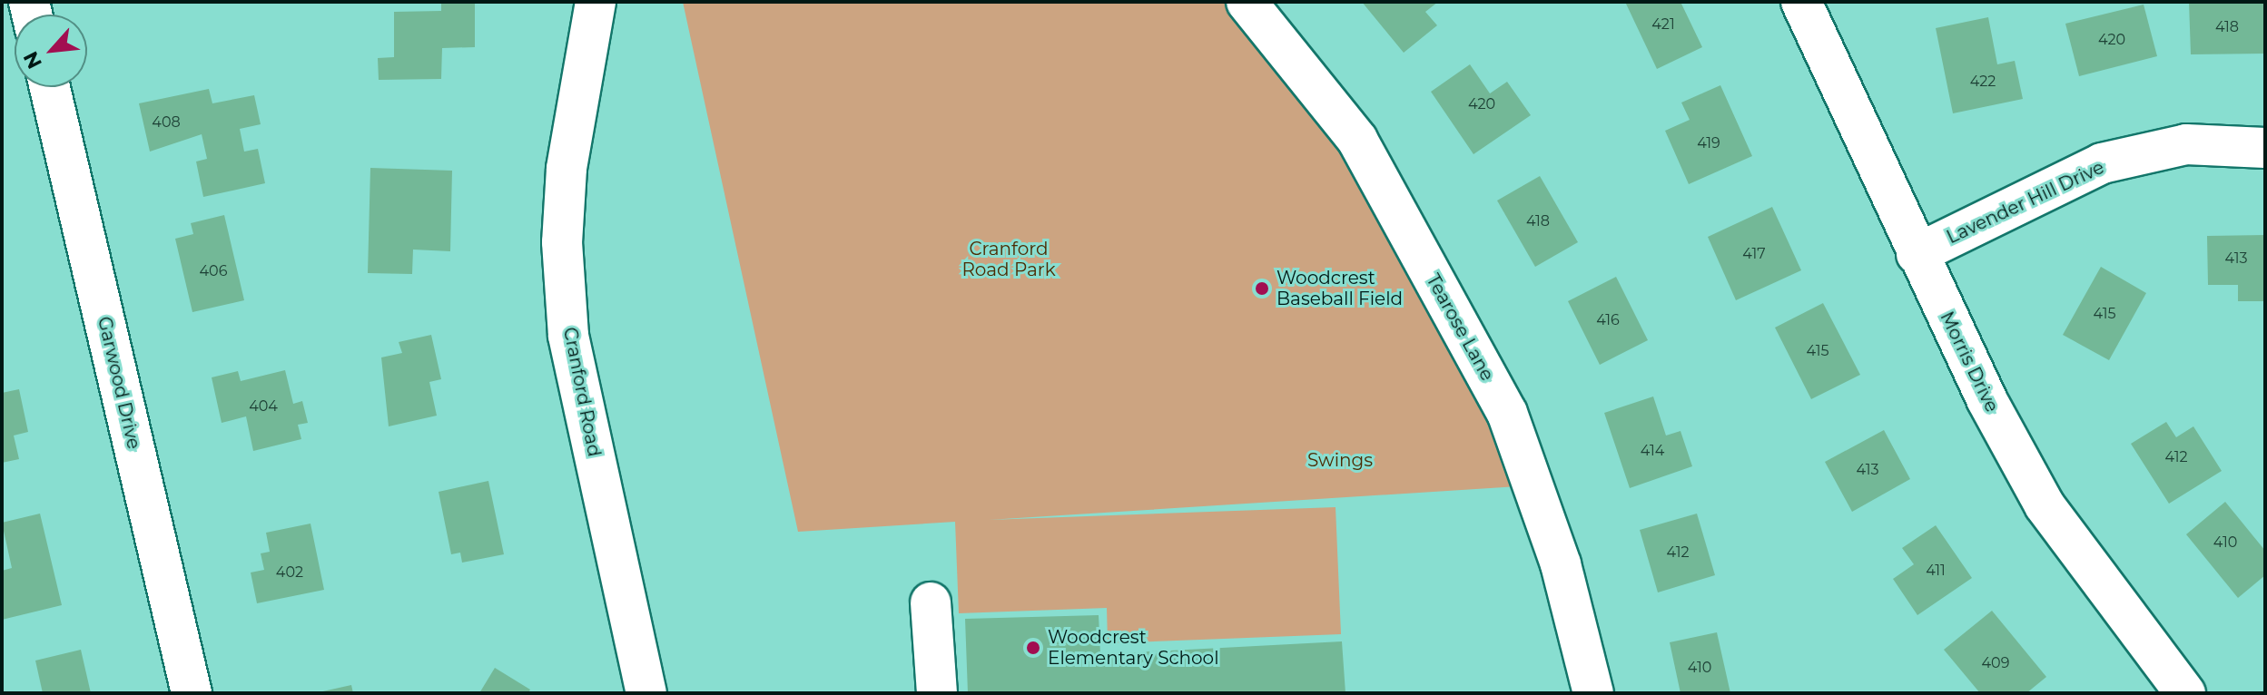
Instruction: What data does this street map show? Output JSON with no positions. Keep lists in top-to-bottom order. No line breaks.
{"streets":{"street":["Lavender Hill Drive","Tearose Lane","Morris Drive","Garwood Drive","Cranford Road"]},"crossings":[["Lavender Hill Drive","Morris Drive"]],"parks":["Cranford Road Park","Swings"],"places":["Woodcrest Baseball Field","Woodcrest Elementary School"],"house_numbers":["421","418","420","422","420","408","419","418","417","413","406","415","416","415","404","414","412","413","410","412","411","402","409","410"],"north":"bottom left"}
